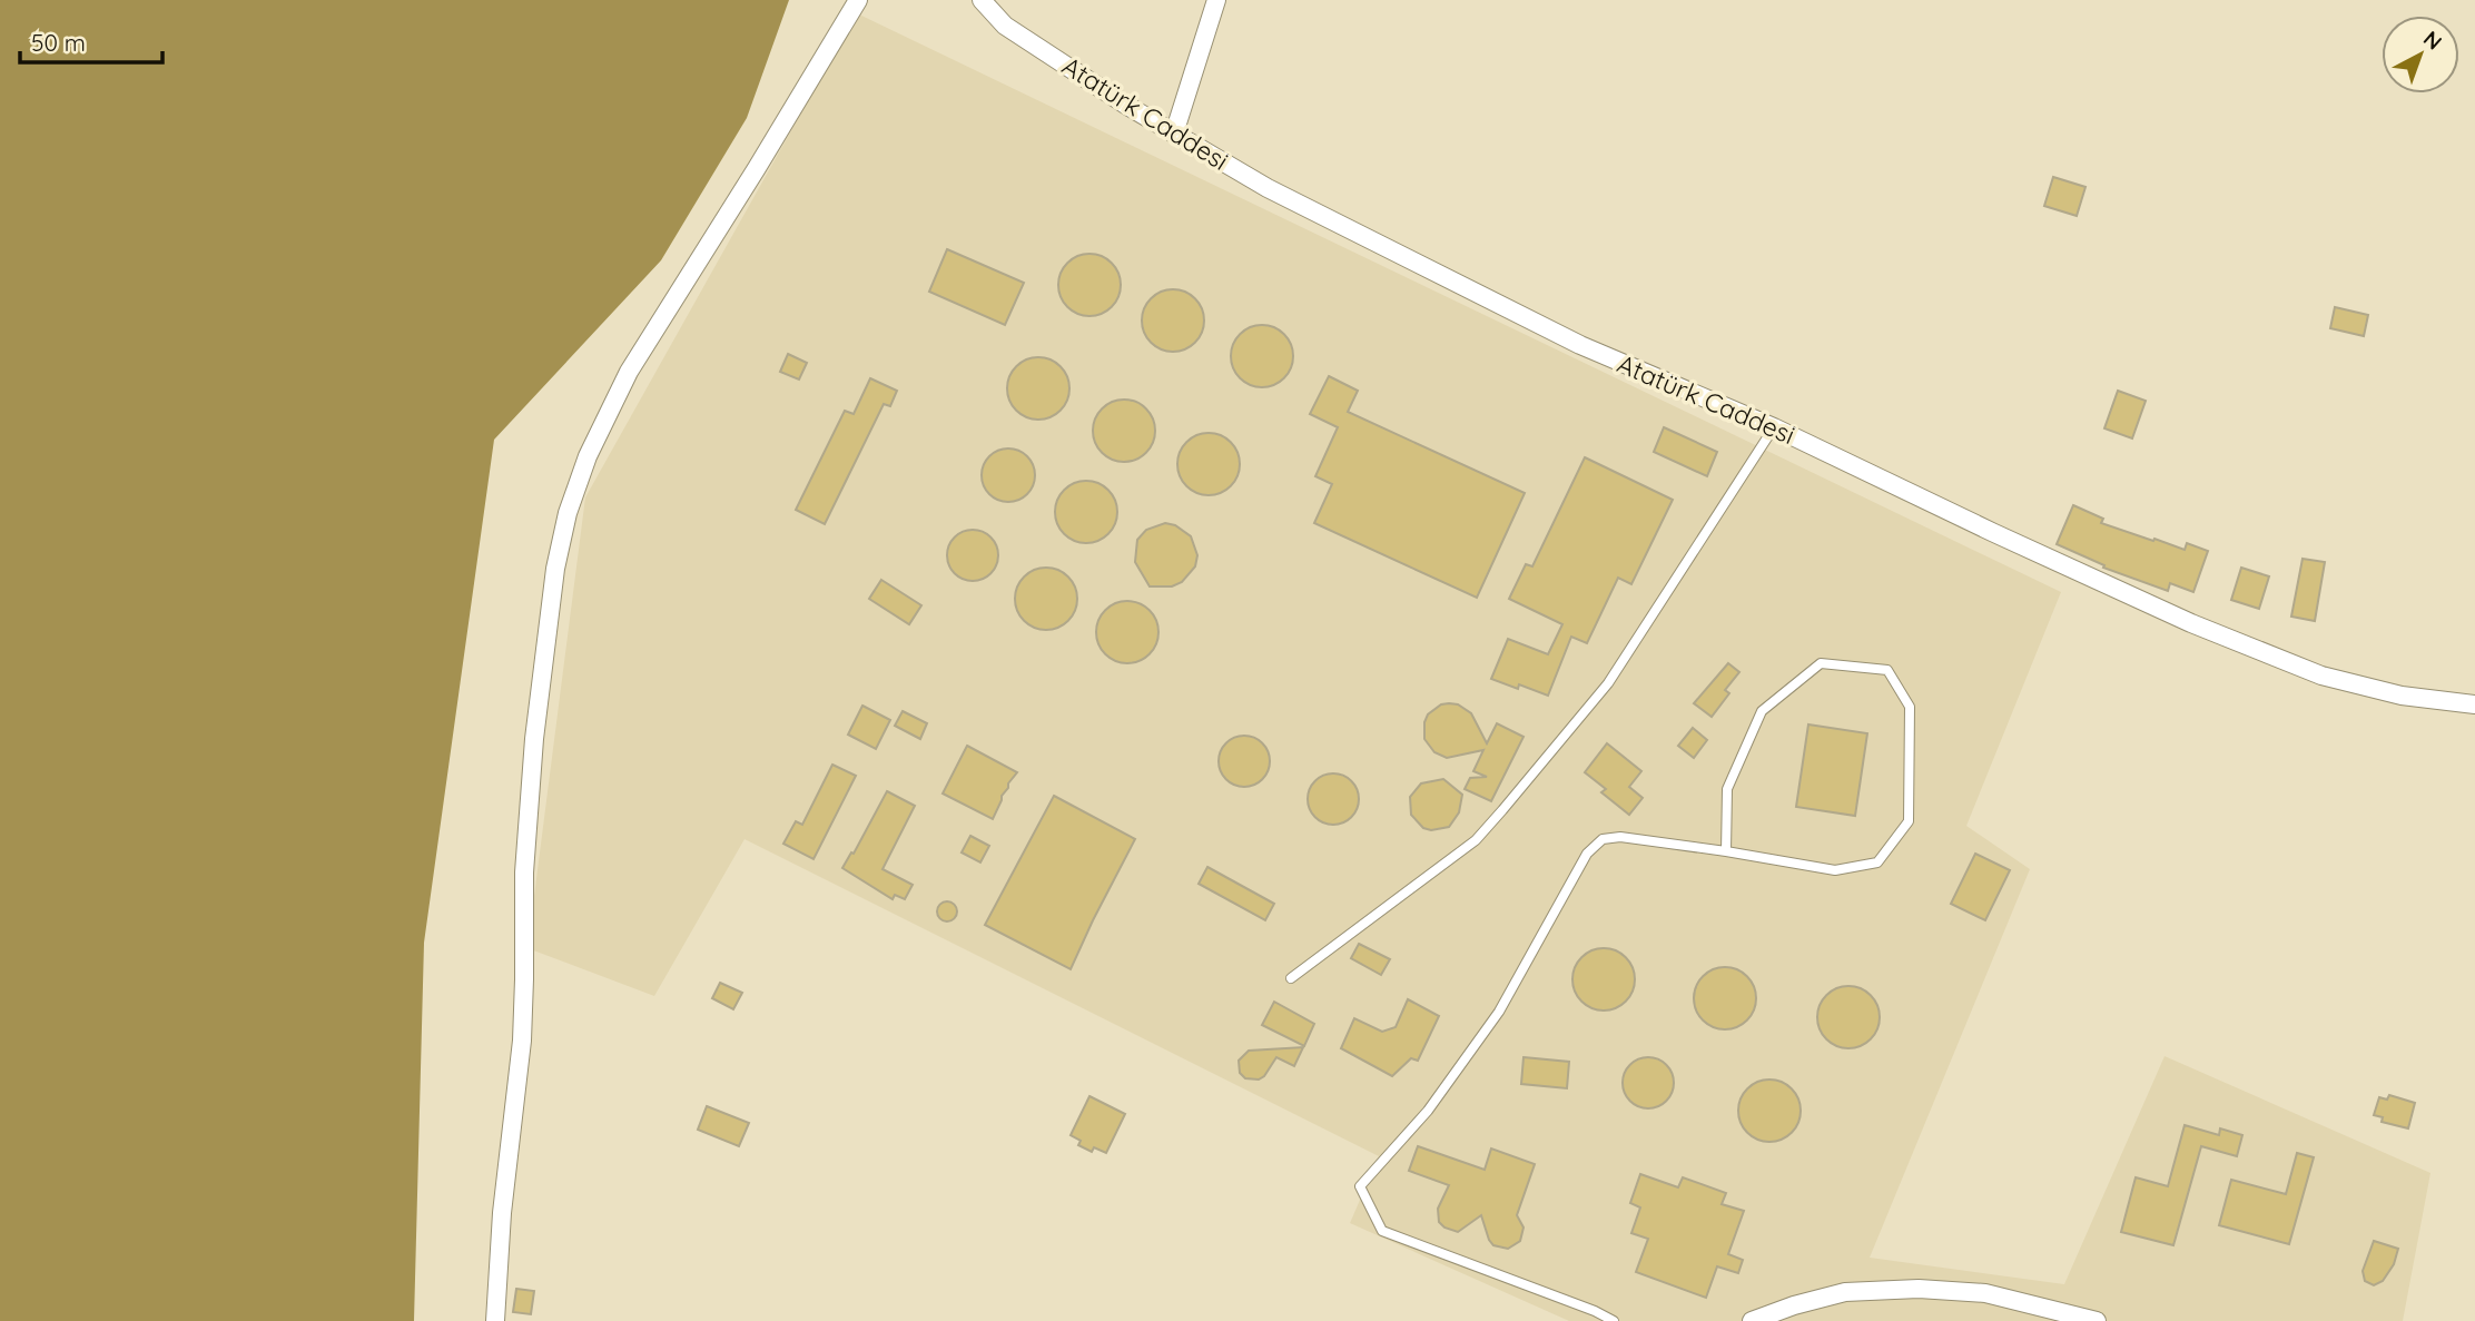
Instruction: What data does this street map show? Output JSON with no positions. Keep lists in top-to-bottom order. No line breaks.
{"streets":{"street":["Atatürk Caddesi"]},"scale_bar":"50 m","north":"top right"}
